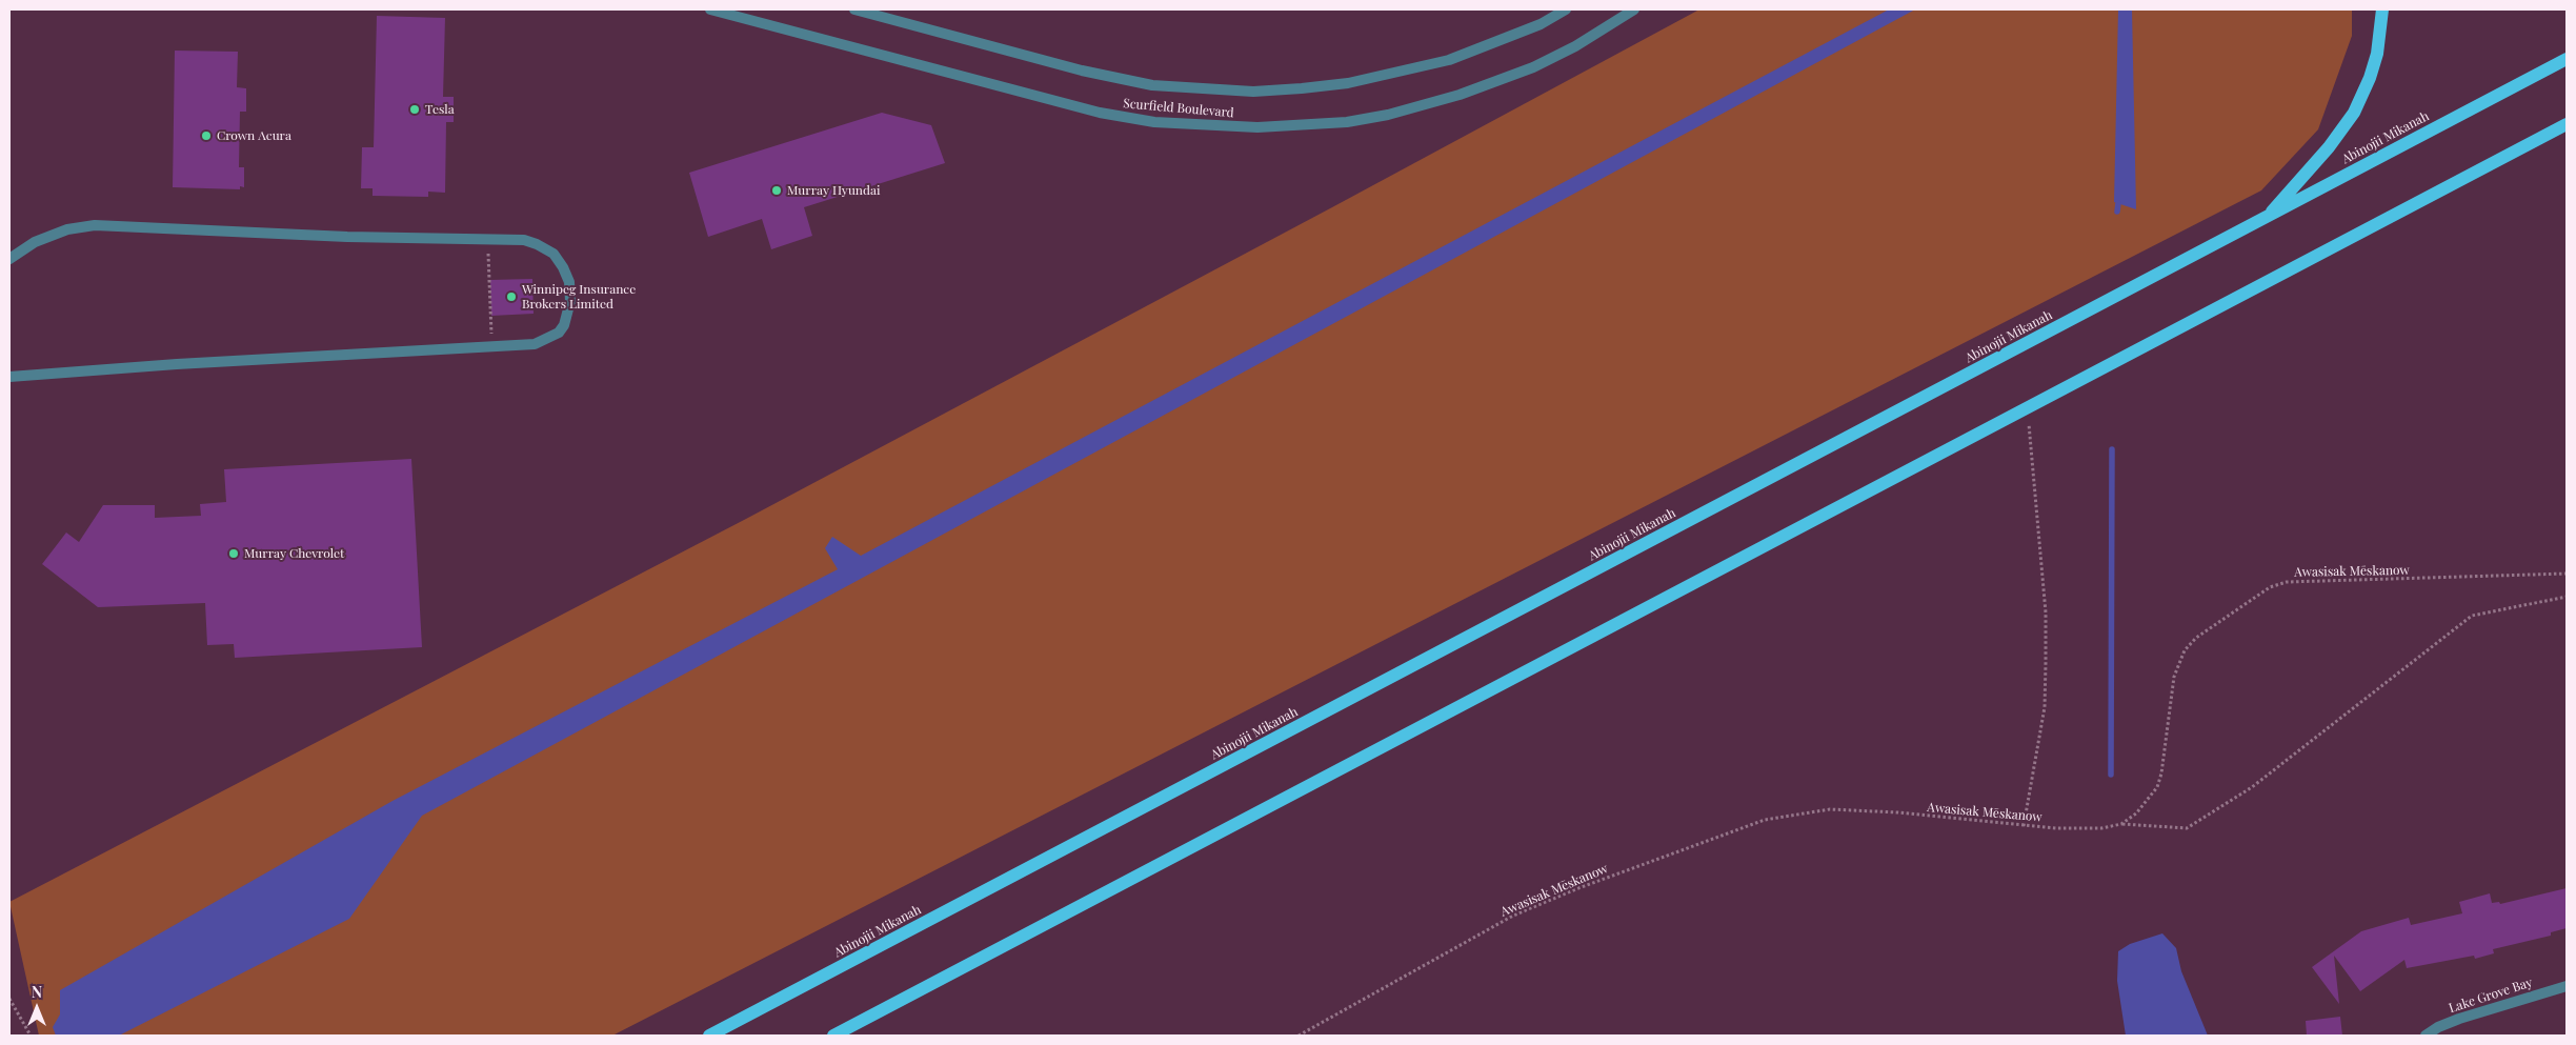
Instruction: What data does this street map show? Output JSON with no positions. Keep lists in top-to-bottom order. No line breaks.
{"streets":{"main road":["Abinojii Mikanah"],"street":["Scurfield Boulevard","Lake Grove Bay"],"path":["Awasisak Mēskanow"]},"places":["Tesla","Crown Acura","Murray Hyundai","Winnipeg Insurance Brokers Limited","Murray Chevrolet"],"north":"top"}
